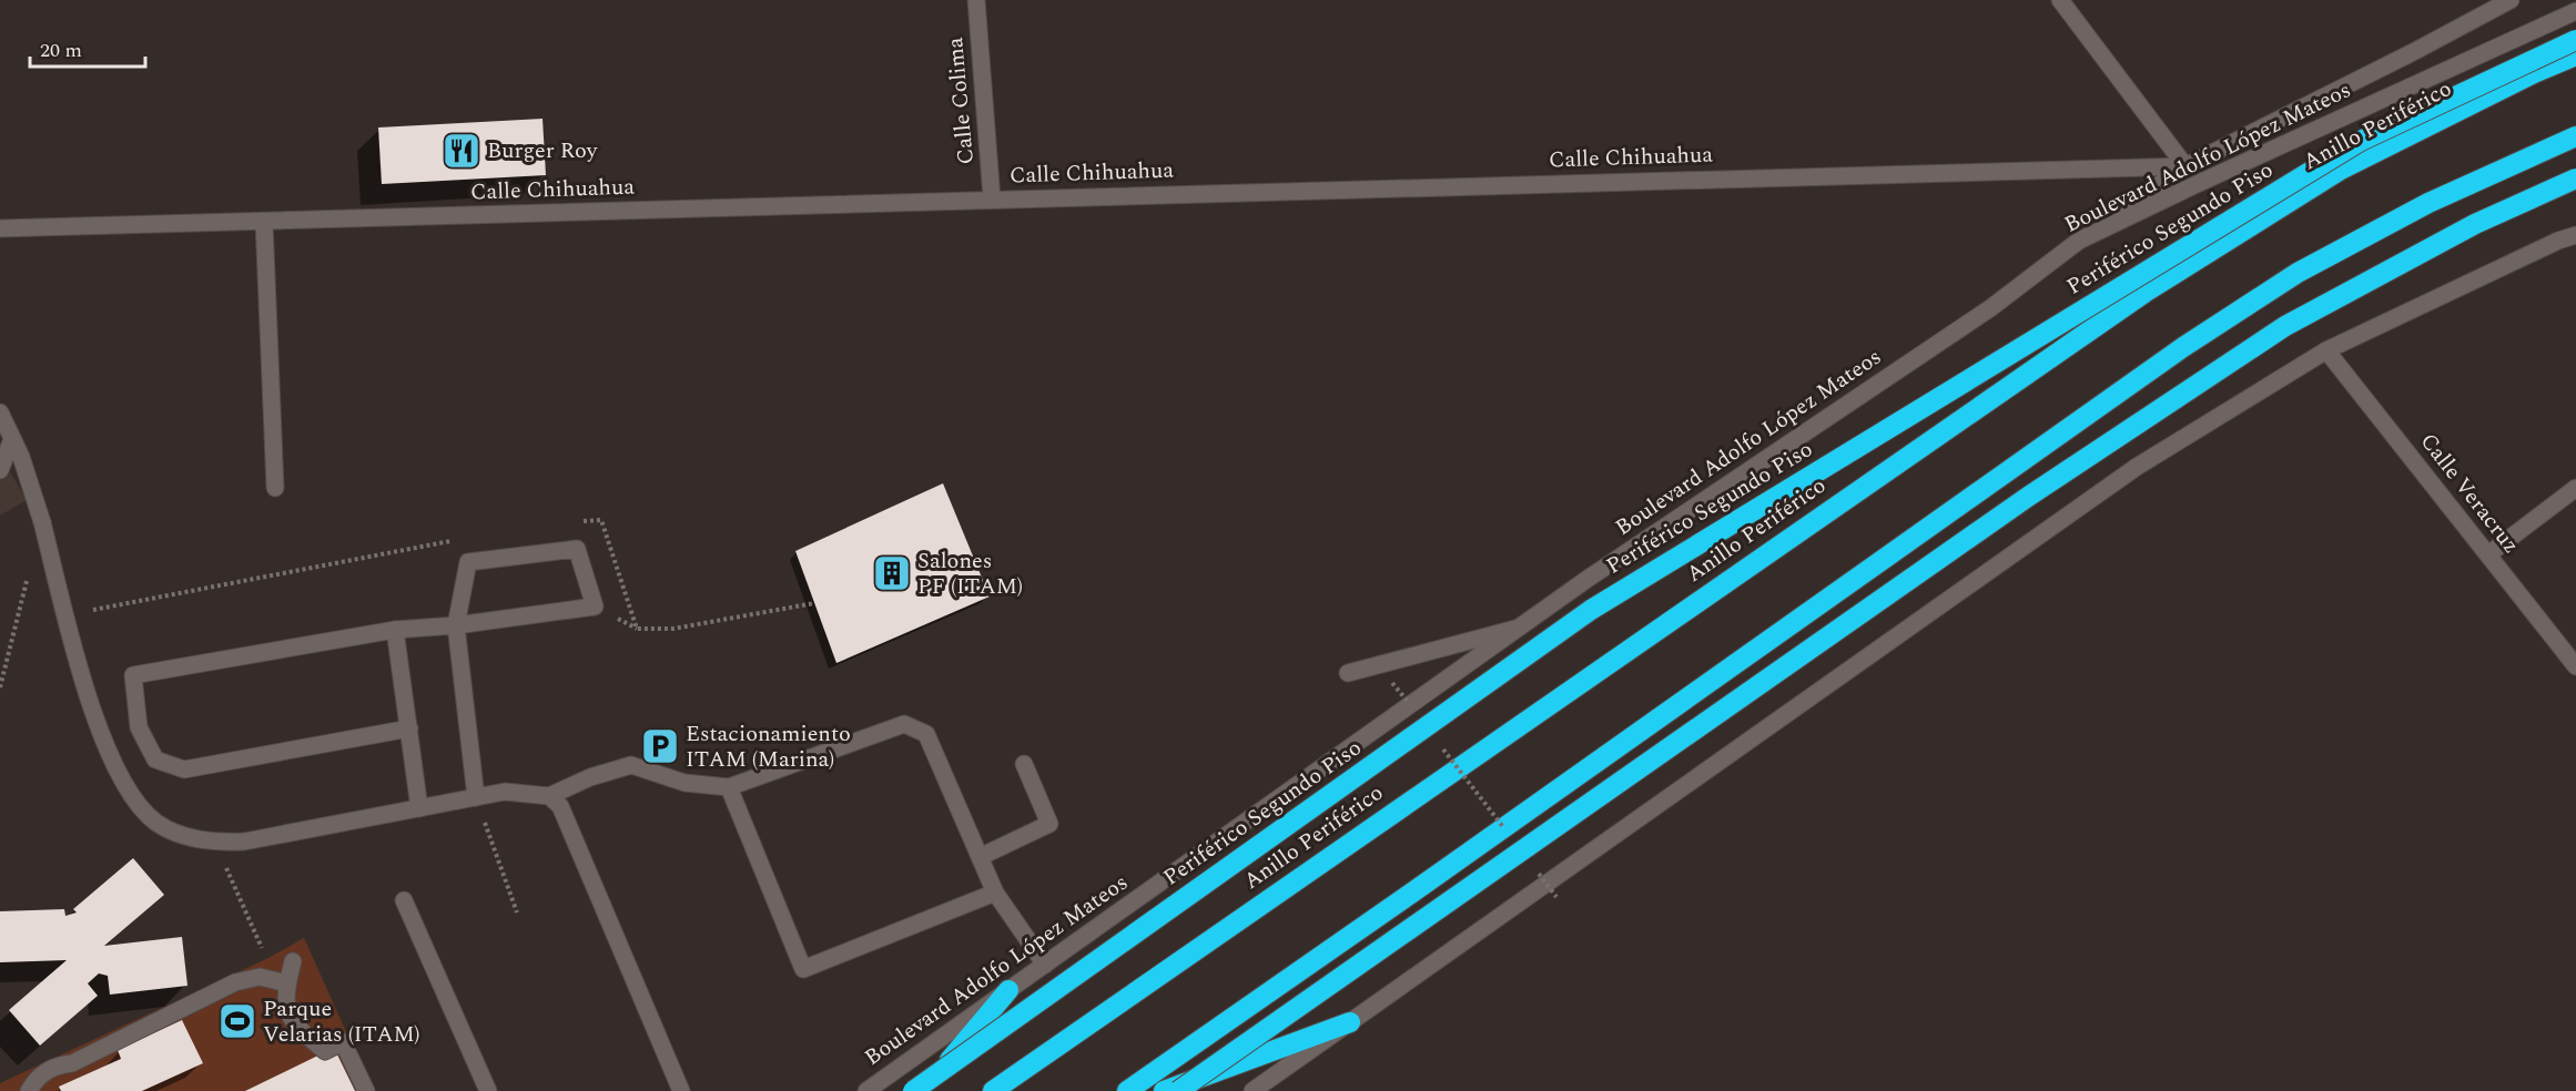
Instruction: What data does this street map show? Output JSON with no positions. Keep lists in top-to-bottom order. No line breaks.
{"streets":{"highway":["Anillo Periférico","Periférico Segundo Piso"],"street":["Calle Colima","Calle Chihuahua","Boulevard Adolfo López Mateos","Calle Veracruz"]},"crossings":[["Calle Colima","Calle Chihuahua"]],"places":{"restaurant":["Burger Roy"],"building":["Salones PF (ITAM)"],"parking":["Estacionamiento ITAM (Marina)"],"sports":["Parque Velarias (ITAM)"]},"scale_bar":"20 m"}
